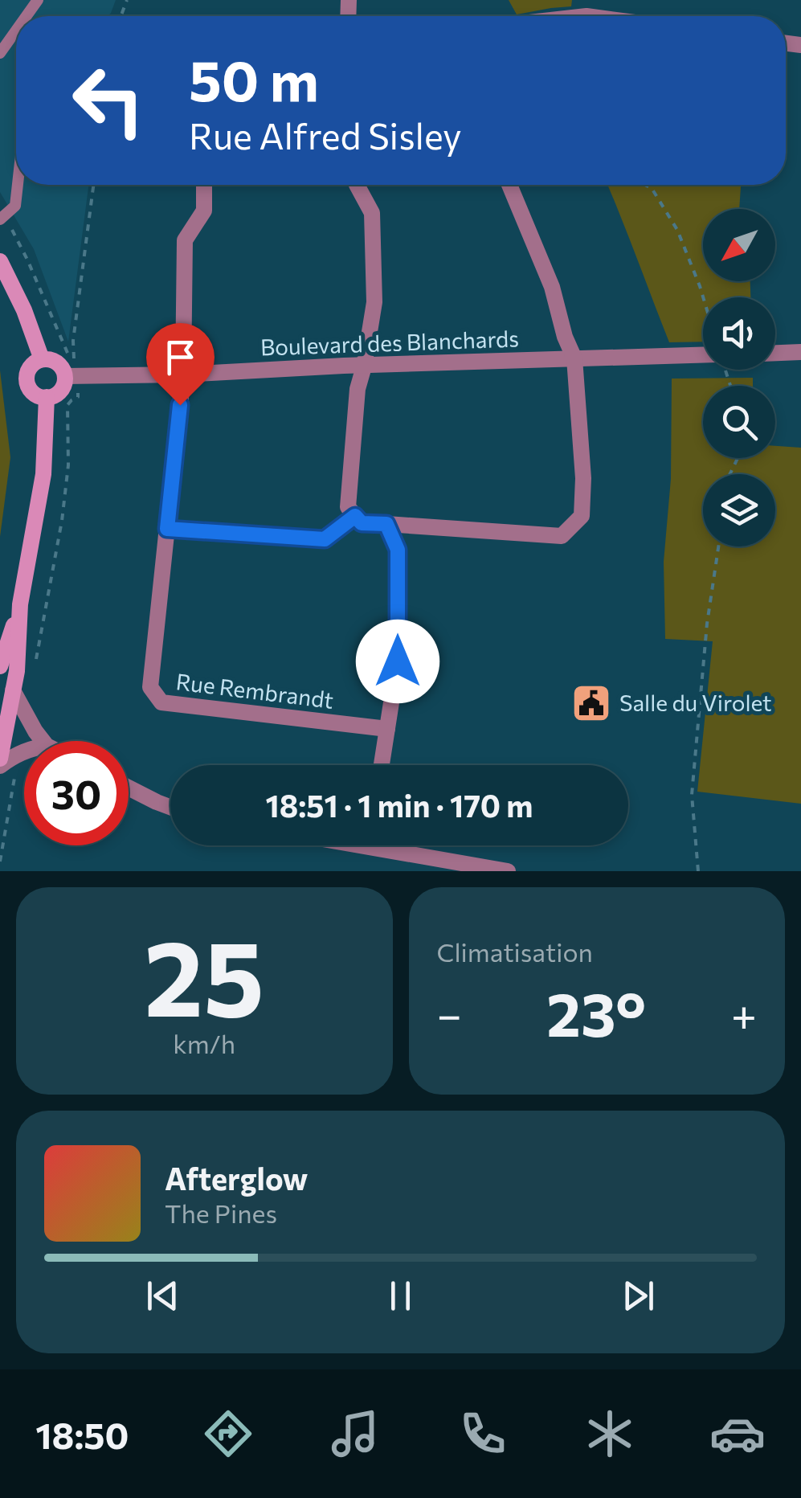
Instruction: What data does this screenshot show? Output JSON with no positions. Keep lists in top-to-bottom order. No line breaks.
{"streets":{"street":["Boulevard des Blanchards","Rue Rembrandt"]},"crossings":[["Boulevard des Blanchards","Rue Rembrandt"]],"places":{"public building":["Salle du Virolet"]},"north":"bottom left","page":{"turn":["50 m","Rue Alfred Sisley"],"limit":"30","trip":"18:51 · 1 min · 170 m","tile":[["25","km/h"],"Climatisation"],"heat":["−","23°","+"],"song":["Afterglow","The Pines"],"tabs":"18:50"}}
